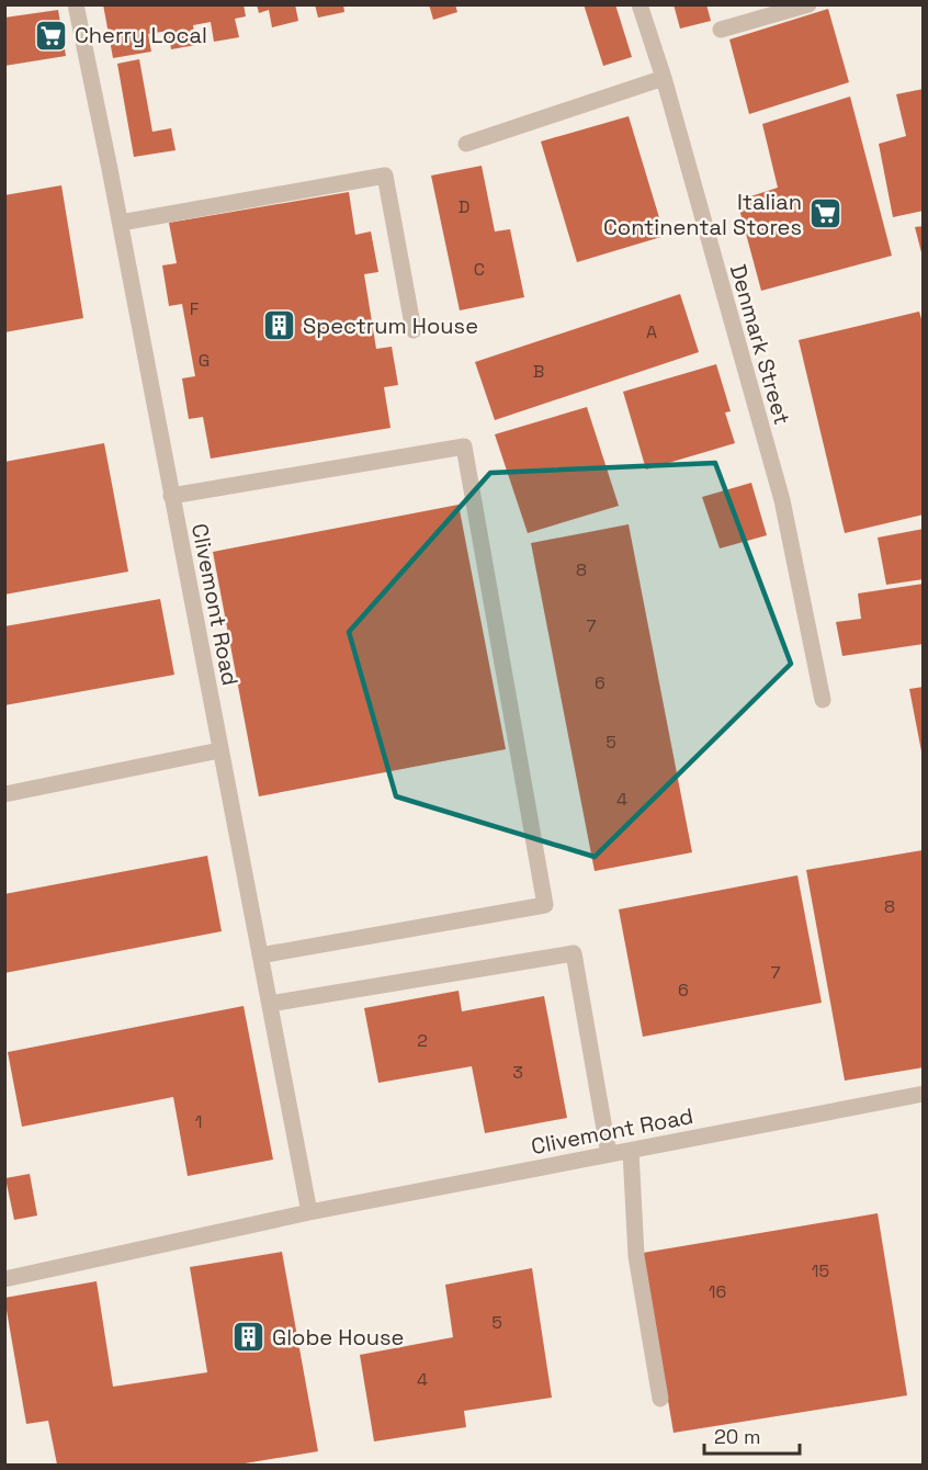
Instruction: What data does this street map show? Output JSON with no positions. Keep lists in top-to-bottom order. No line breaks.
{"streets":{"lane":["Denmark Street","Clivemont Road"]},"places":{"supermarket":["Cherry Local","Italian Continental Stores"],"building":["Spectrum House","Globe House"]},"house_numbers":["D","C","F","A","G","B","8","7","6","5","4","8","7","6","2","3","1","15","16","5","4"],"scale_bar":"20 m"}
